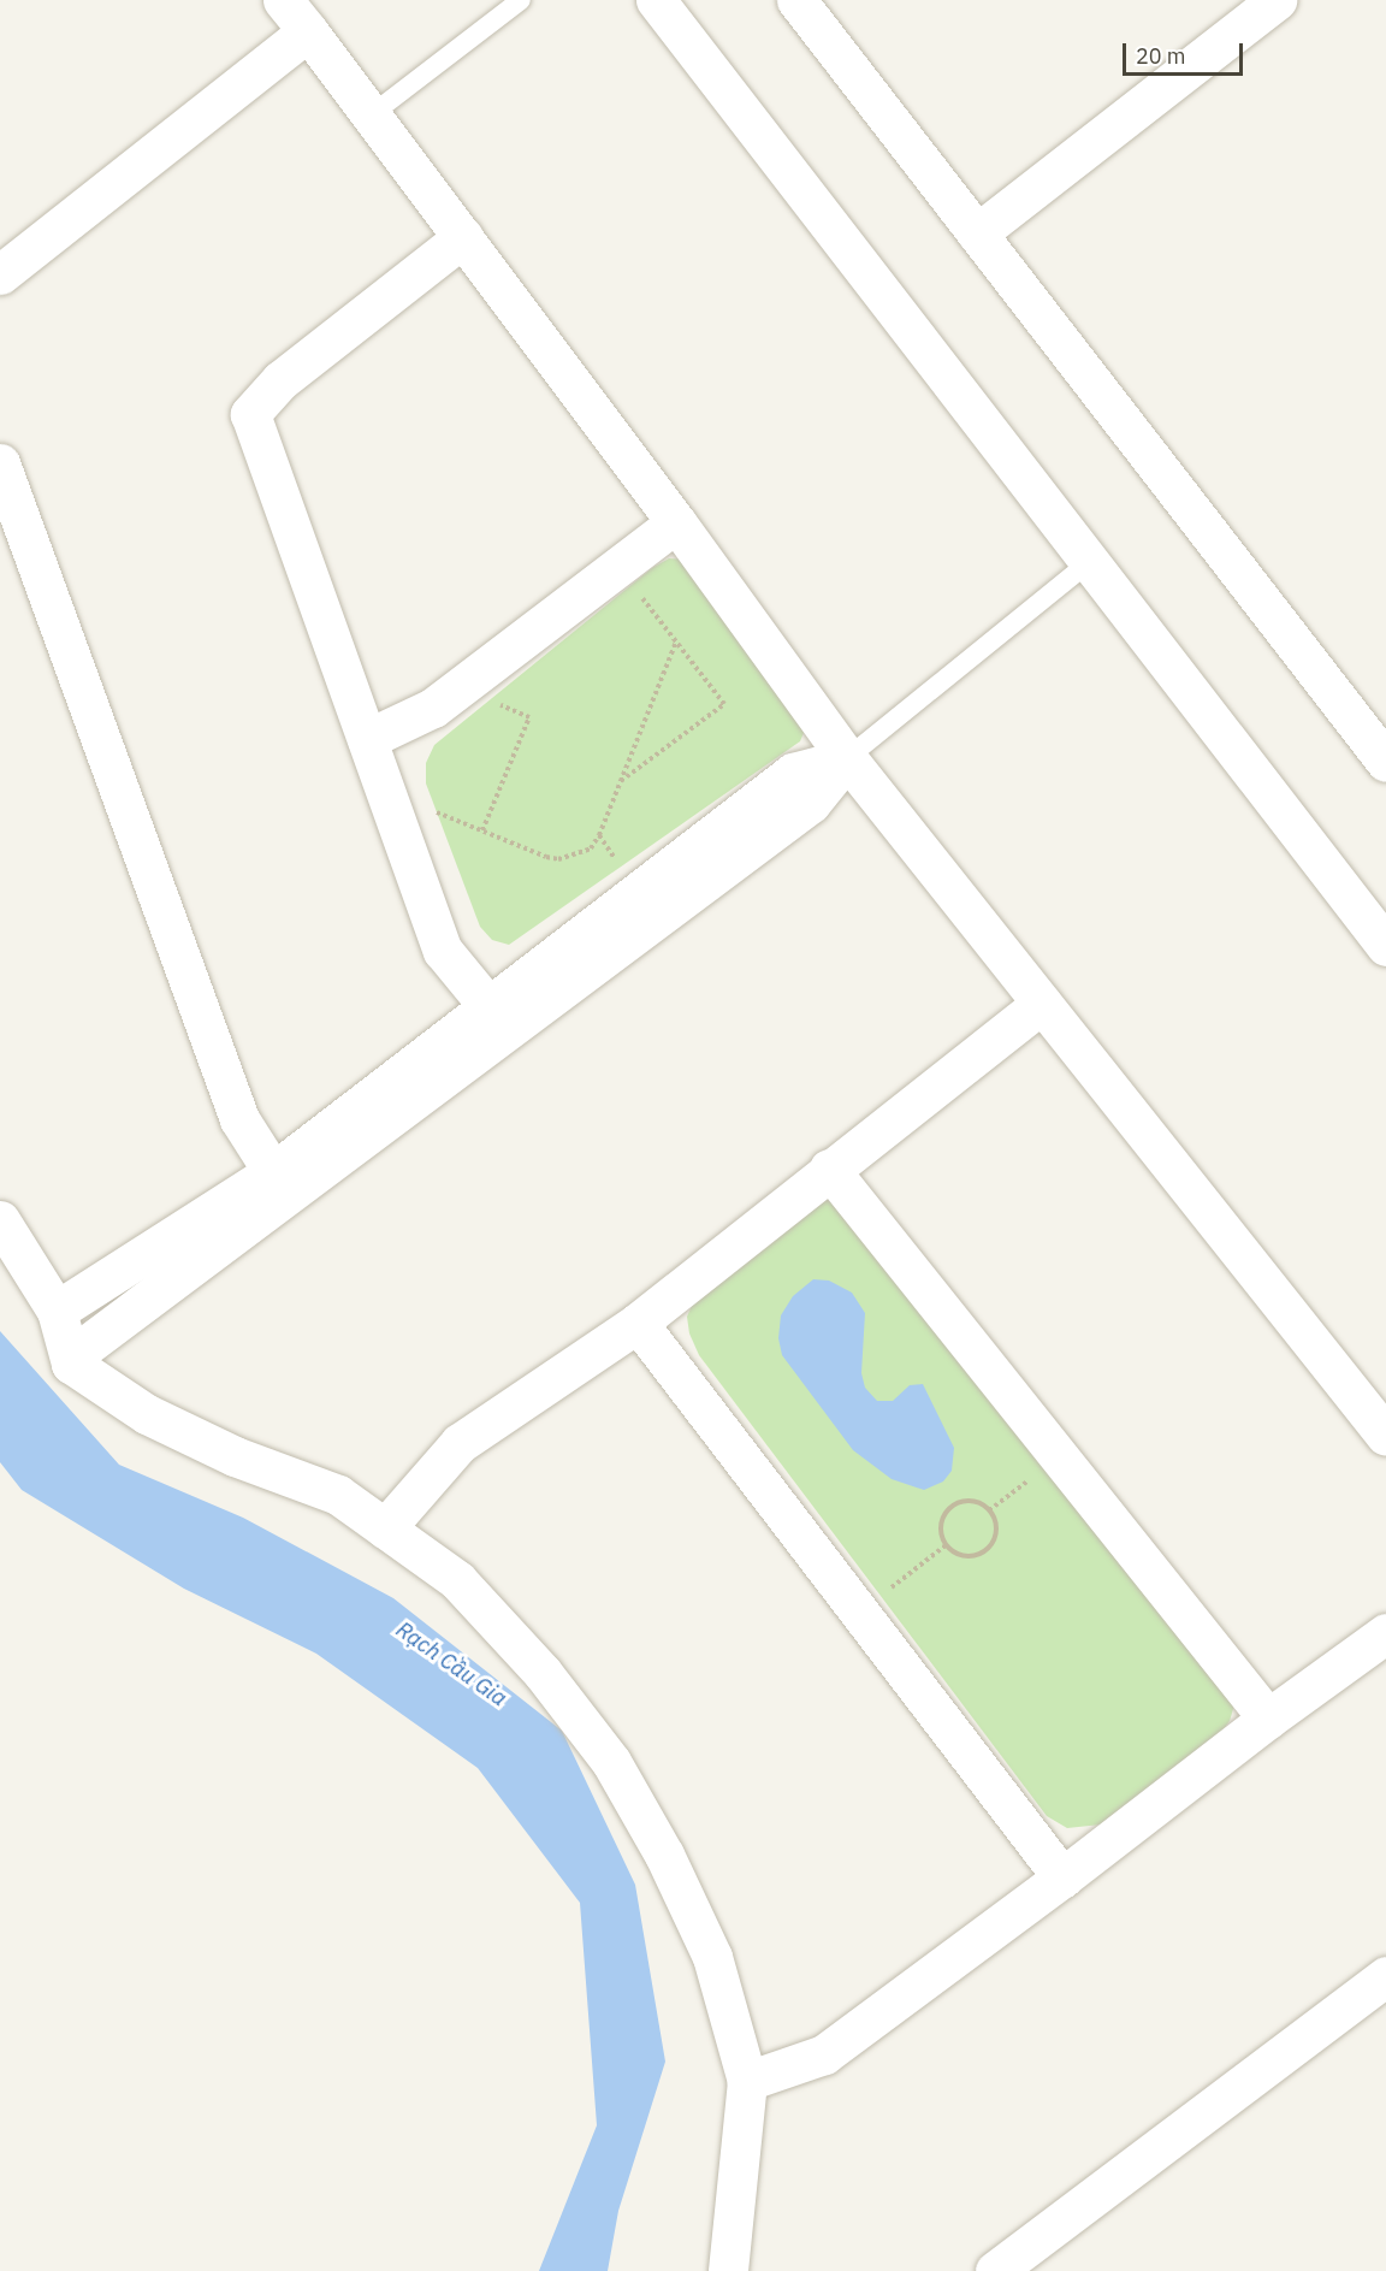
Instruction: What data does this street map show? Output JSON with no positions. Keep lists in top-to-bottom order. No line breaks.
{"water":["Rạch Cầu Gia"],"scale_bar":"20 m"}
